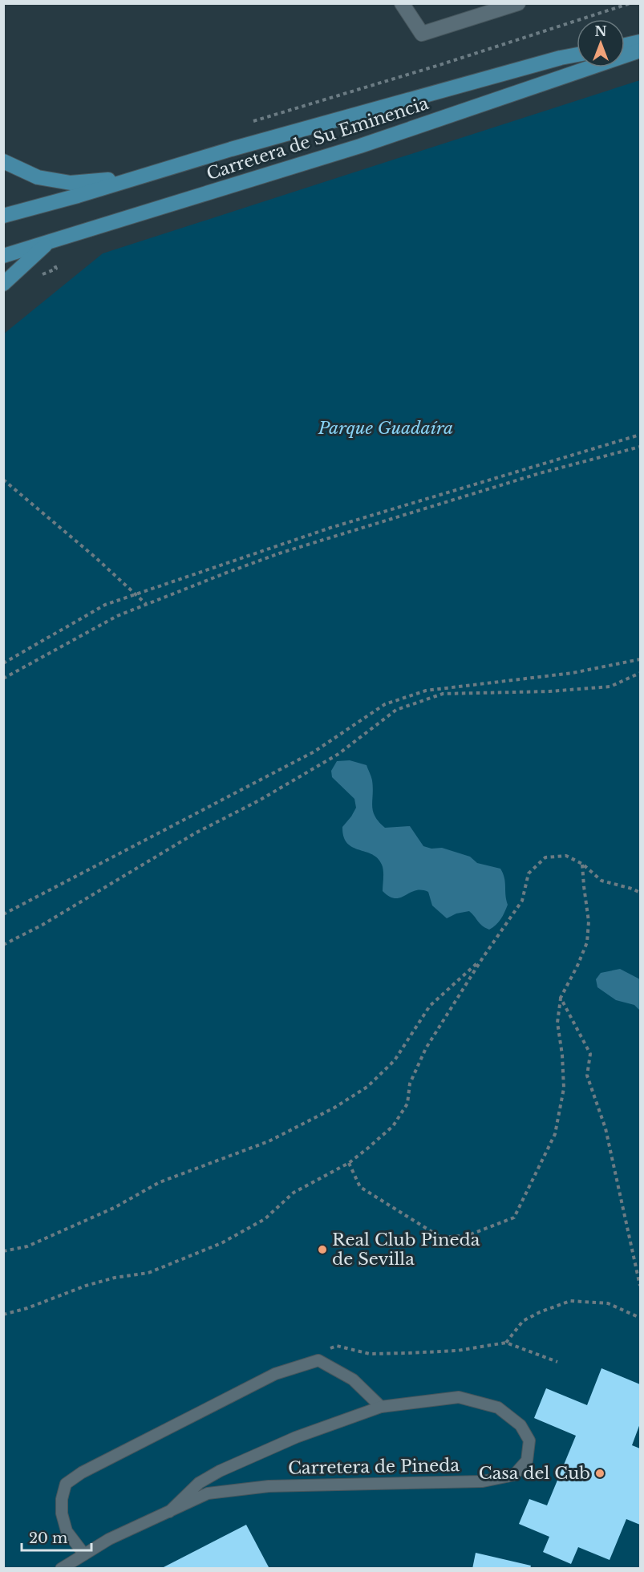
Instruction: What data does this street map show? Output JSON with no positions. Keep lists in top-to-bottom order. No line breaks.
{"streets":{"main road":["Carretera de Su Eminencia"],"lane":["Carretera de Pineda"]},"parks":["Parque Guadaíra"],"places":["Real Club Pineda de Sevilla","Casa del Cub"],"scale_bar":"20 m","north":"top"}
